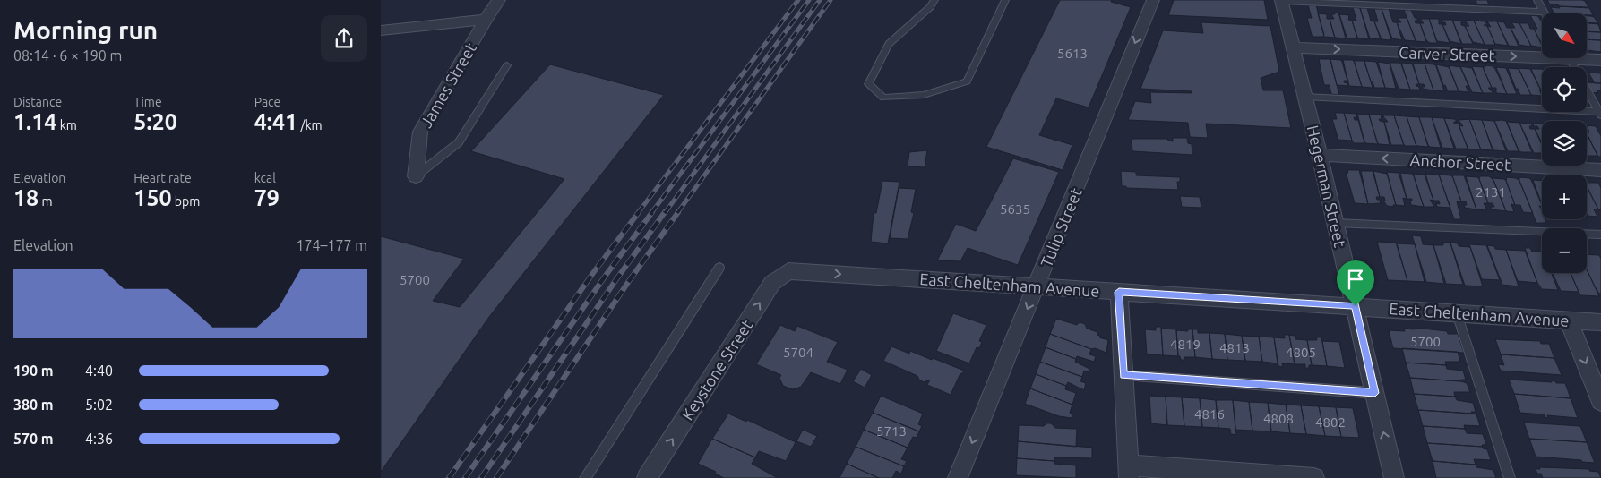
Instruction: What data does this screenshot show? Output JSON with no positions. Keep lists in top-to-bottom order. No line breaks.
{"streets":{"street":["Carver Street","James Street","Anchor Street","Hegerman Street","Tulip Street","East Cheltenham Avenue","Keystone Street"]},"crossings":[["Carver Street","Hegerman Street"],["Anchor Street","Hegerman Street"],["Hegerman Street","East Cheltenham Avenue"],["Tulip Street","East Cheltenham Avenue"],["East Cheltenham Avenue","Keystone Street"]],"one_way":["Carver Street","Anchor Street","Keystone Street"],"house_numbers":["5613","2131","5635","5700","5700","4819","4813","5704","4805","4816","4808","4802","5713"],"north":"bottom right","page":{"heading":["Morning run","08:14 · 6 × 190 m"],"map_buttons":["+","−"],"stats":[["Distance","1.14 km"],["Time","5:20"],["Pace","4:41 /km"],["Elevation","18 m"],["Heart rate","150 bpm"],["kcal","79"]],"chart":["Elevation","174–177 m"],"list":[{"name":"190 m","note":"4:40"},{"name":"380 m","note":"5:02"},{"name":"570 m","note":"4:36"}]}}
